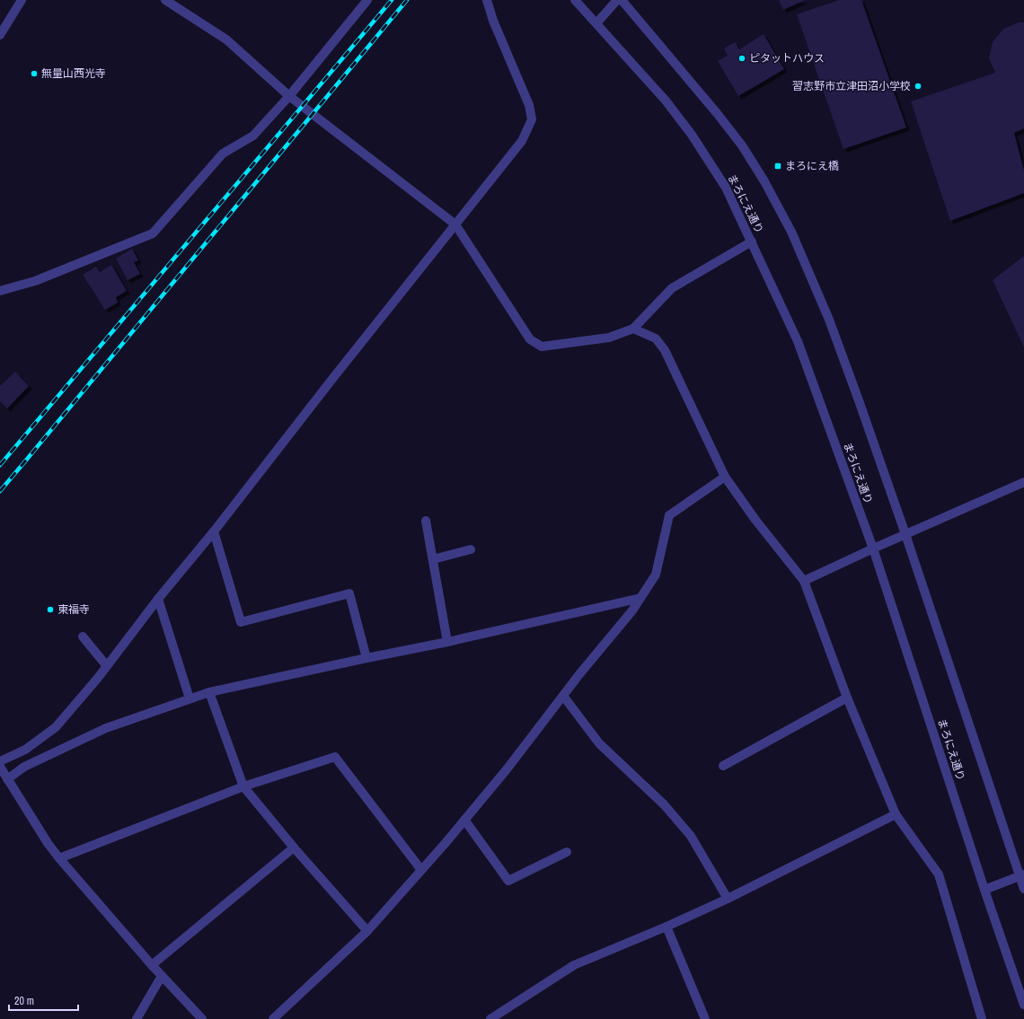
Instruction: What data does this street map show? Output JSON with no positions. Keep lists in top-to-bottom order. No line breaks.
{"streets":{"street":["まろにえ通り"]},"places":{"other":["ピタットハウス","無量山西光寺","習志野市立津田沼小学校","東福寺"],"transit":["まろにえ橋"]},"scale_bar":"20 m"}
